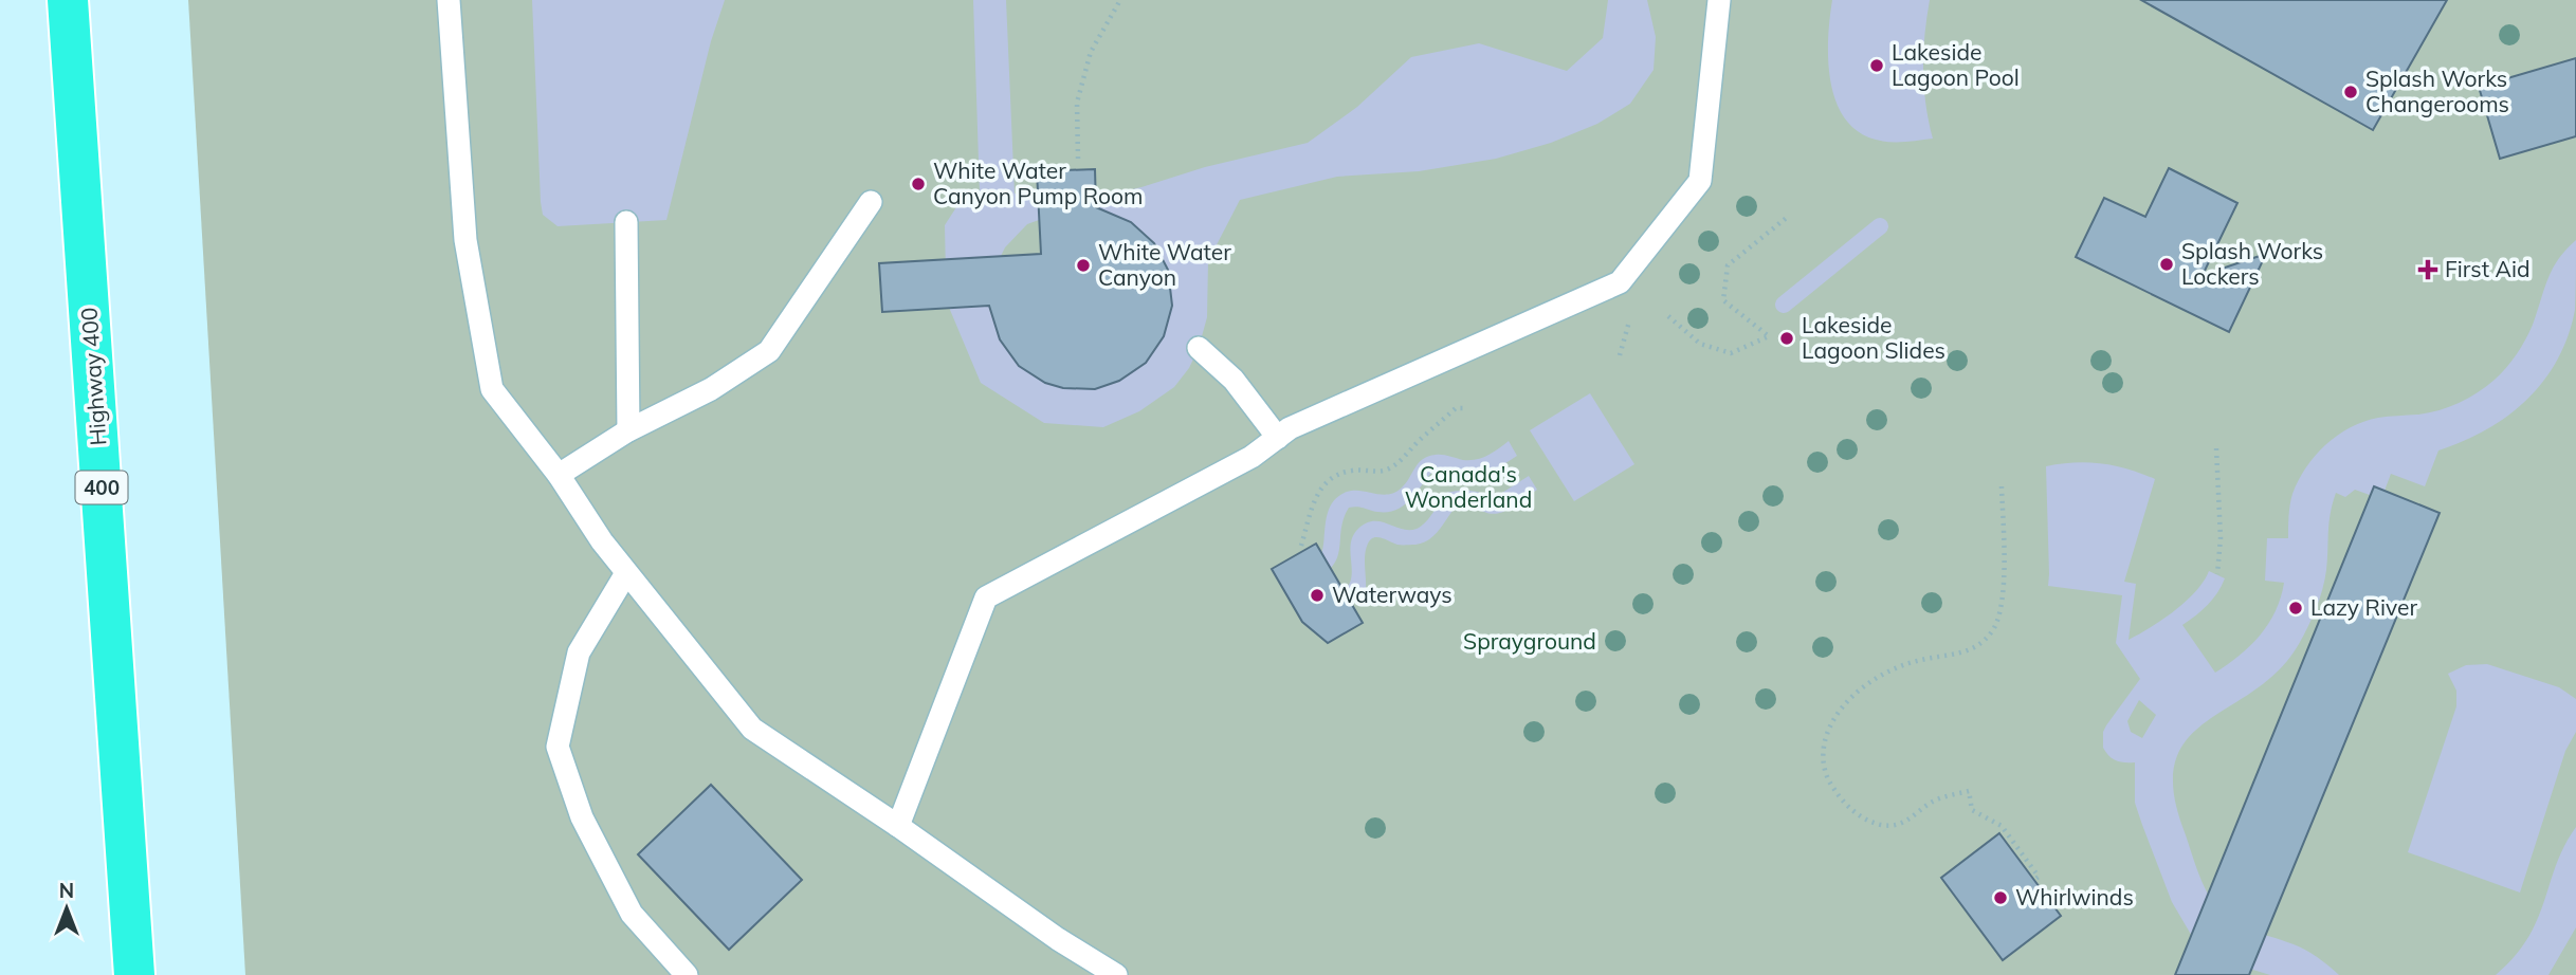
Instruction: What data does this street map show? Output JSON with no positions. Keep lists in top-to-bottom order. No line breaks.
{"streets":{"highway":["Highway 400","400"]},"parks":["Canada's Wonderland","Sprayground"],"places":{"other":["Lakeside Lagoon Pool","Splash Works Changerooms","White Water Canyon Pump Room","Splash Works Lockers","White Water Canyon","Lakeside Lagoon Slides","Waterways","Lazy River","Whirlwinds"],"health":["First Aid"]},"north":"top"}
